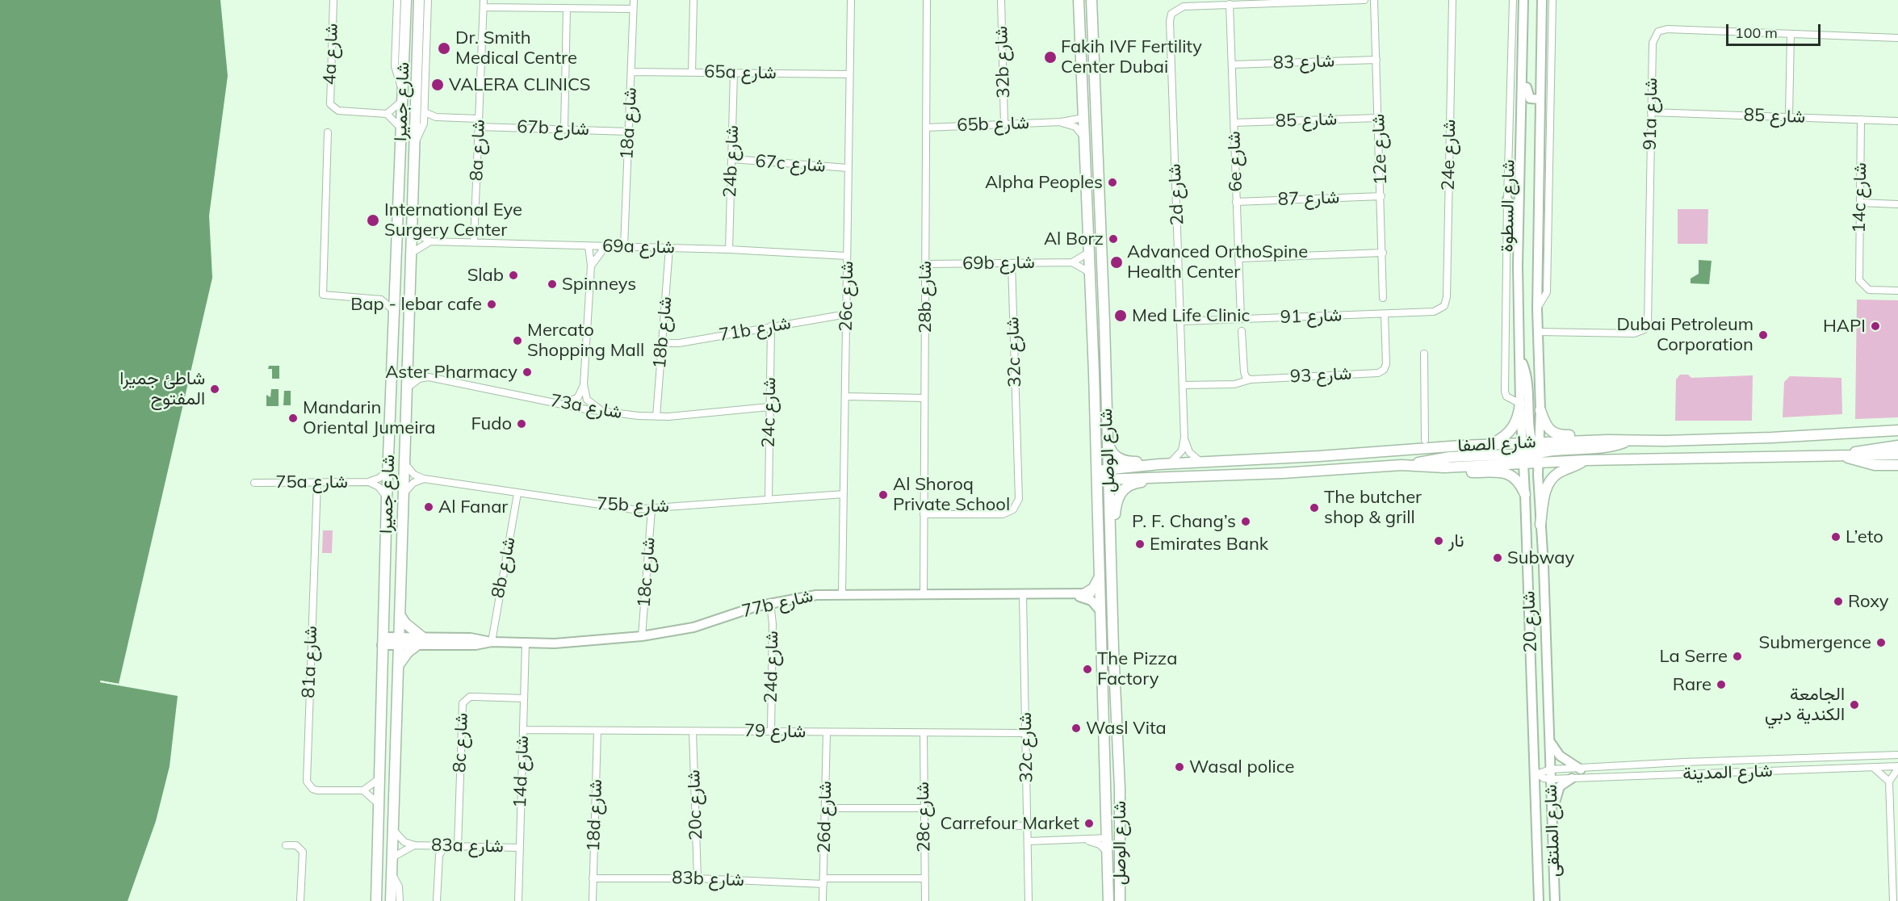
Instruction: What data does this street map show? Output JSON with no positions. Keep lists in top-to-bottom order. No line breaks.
{"streets":{"main road":["شارع جميرا","شارع الصفا","شارع الوصل"],"street":["4a شارع","32b شارع","شارع 83","65a شارع","91a شارع","شارع 85","18a شارع","65b شارع","67b شارع","12e شارع","8a شارع","24e شارع","24b شارع","6e شارع","67c شارع","2d شارع","14c شارع","شارع 87","شارع السطوة","69a شارع","69b شارع","26c شارع","28b شارع","شارع 91","71b شارع","18b شارع","32c شارع","شارع 93","73a شارع","24c شارع","75a شارع","75b شارع","8b شارع","18c شارع","77b شارع","شارع 20","81a شارع","24d شارع","شارع 79","8c شارع","14d شارع","شارع المدينة","20c شارع","18d شارع","26d شارع","28c شارع","شارع الملتقى","83a شارع","83b شارع"]},"crossings":[["32b شارع","65b شارع"],["شارع 83","12e شارع"],["شارع 83","6e شارع"],["65a شارع","18a شارع"],["65a شارع","24b شارع"],["65a شارع","26c شارع"],["شارع جميرا","73a شارع"],["شارع جميرا","75a شارع"],["شارع جميرا","75b شارع"],["شارع جميرا","77b شارع"],["شارع جميرا","83a شارع"],["91a شارع","شارع 85"],["91a شارع","شارع السطوة"],["شارع 85","12e شارع"],["شارع 85","6e شارع"],["شارع 85","14c شارع"],["18a شارع","67b شارع"],["18a شارع","69a شارع"],["65b شارع","28b شارع"],["65b شارع","شارع الوصل"],["67b شارع","8a شارع"],["12e شارع","شارع 87"],["8a شارع","69a شارع"],["24e شارع","شارع 91"],["24b شارع","67c شارع"],["24b شارع","69a شارع"],["6e شارع","2d شارع"],["6e شارع","شارع 87"],["6e شارع","شارع 91"],["67c شارع","26c شارع"],["2d شارع","شارع 91"],["2d شارع","شارع الصفا"],["شارع السطوة","شارع الصفا"],["شارع السطوة","شارع 20"],["69a شارع","26c شارع"],["69a شارع","18b شارع"],["69b شارع","28b شارع"],["69b شارع","32c شارع"],["69b شارع","شارع الوصل"],["26c شارع","71b شارع"],["26c شارع","75b شارع"],["26c شارع","77b شارع"],["28b شارع","32c شارع"],["28b شارع","77b شارع"],["شارع 91","شارع 93"],["71b شارع","18b شارع"],["71b شارع","24c شارع"],["18b شارع","73a شارع"],["32c شارع","77b شارع"],["32c شارع","شارع 79"],["73a شارع","24c شارع"],["24c شارع","75b شارع"],["شارع الصفا","شارع الوصل"],["شارع الصفا","شارع 20"],["شارع الوصل","77b شارع"],["75a شارع","81a شارع"],["75b شارع","8b شارع"],["75b شارع","18c شارع"],["8b شارع","77b شارع"],["18c شارع","77b شارع"],["77b شارع","24d شارع"],["77b شارع","14d شارع"],["شارع 20","شارع المدينة"],["شارع 20","شارع الملتقى"],["24d شارع","شارع 79"],["شارع 79","14d شارع"],["شارع 79","20c شارع"],["شارع 79","18d شارع"],["شارع 79","26d شارع"],["شارع 79","28c شارع"],["8c شارع","14d شارع"],["8c شارع","83a شارع"],["14d شارع","83a شارع"],["شارع المدينة","شارع الملتقى"],["20c شارع","83b شارع"],["18d شارع","83b شارع"],["26d شارع","83b شارع"],["28c شارع","83b شارع"]],"places":["Dr. Smith Medical Centre","Fakih IVF Fertility Center Dubai","VALERA CLINICS","Alpha Peoples","International Eye Surgery Center","Al Borz","Advanced OrthoSpine Health Center","Slab","Spinneys","Bap - lebar cafe","Med Life Clinic","HAPI","Dubai Petroleum Corporation","Mercato Shopping Mall","Aster Pharmacy","شاطئ جميرا المفتوح","Mandarin Oriental Jumeira","Fudo","Al Shoroq Private School","Al Fanar","The butcher shop & grill","P. F. Chang’s","L’eto","نار","Emirates Bank","Subway","Roxy","Submergence","La Serre","The Pizza Factory","Rare","الجامعة الكندية دبي","Wasl Vita","Wasal police","Carrefour Market"],"scale_bar":"100 m"}
